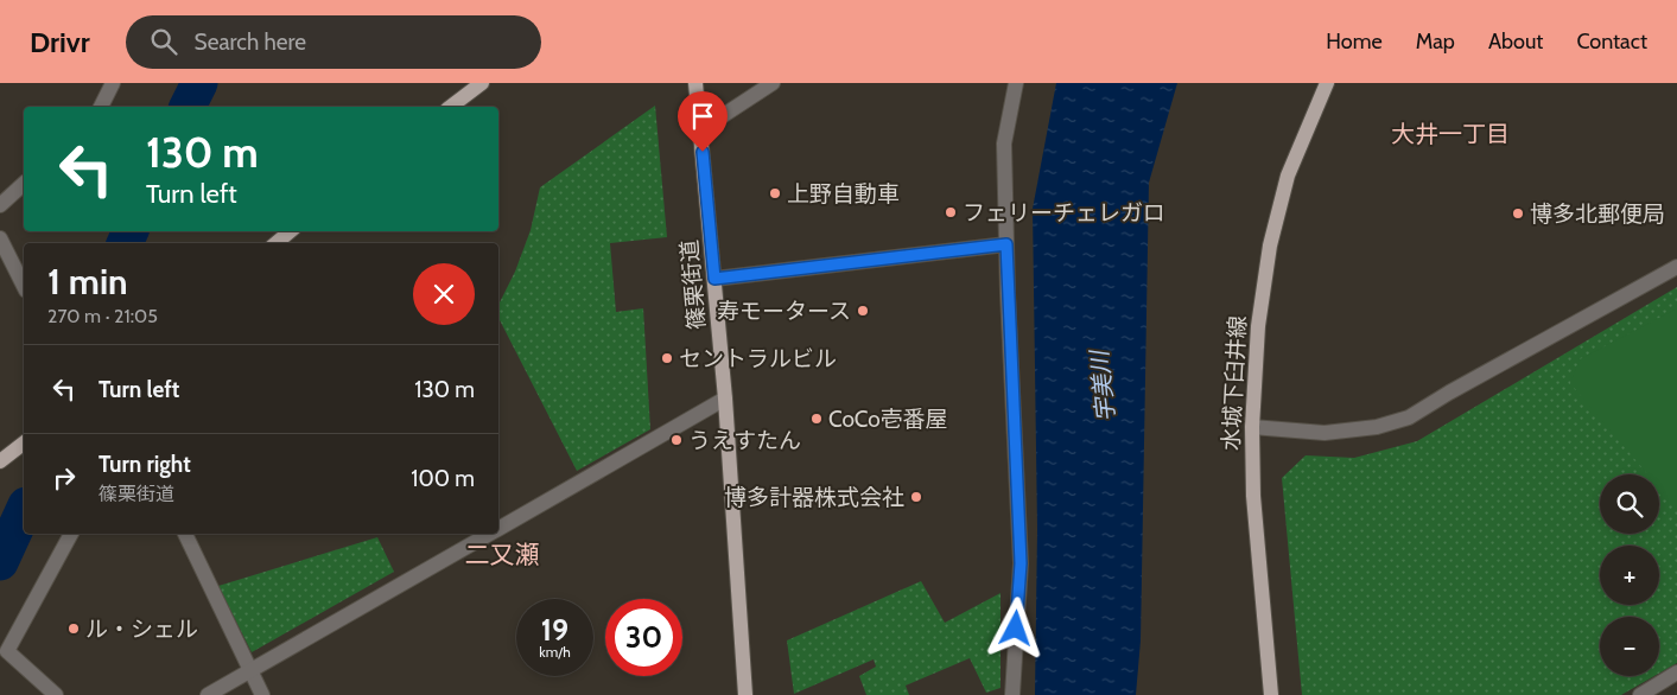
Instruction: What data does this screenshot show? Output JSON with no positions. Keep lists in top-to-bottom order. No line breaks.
{"streets":{"main road":["篠栗街道","水城下臼井線"]},"districts":["大井一丁目","二又瀬"],"water":["宇美川"],"places":["上野自動車","フェリーチェレガロ","博多北郵便局","寿モータース","セントラルビル","CoCo壱番屋","うえすたん","博多計器株式会社","ル・シェル"],"page":{"header":"Drivr","search":"Search here","nav":["Home","Map","About","Contact"],"turn":["130 m","Turn left"],"heading":["1 min","270 m · 21:05"],"list":[{"name":"Turn left","value":"130 m"},{"name":"Turn right","note":"篠栗街道","value":"100 m"}],"map_buttons":["+","−"],"speed":"19 km/h","limit":"30"}}
